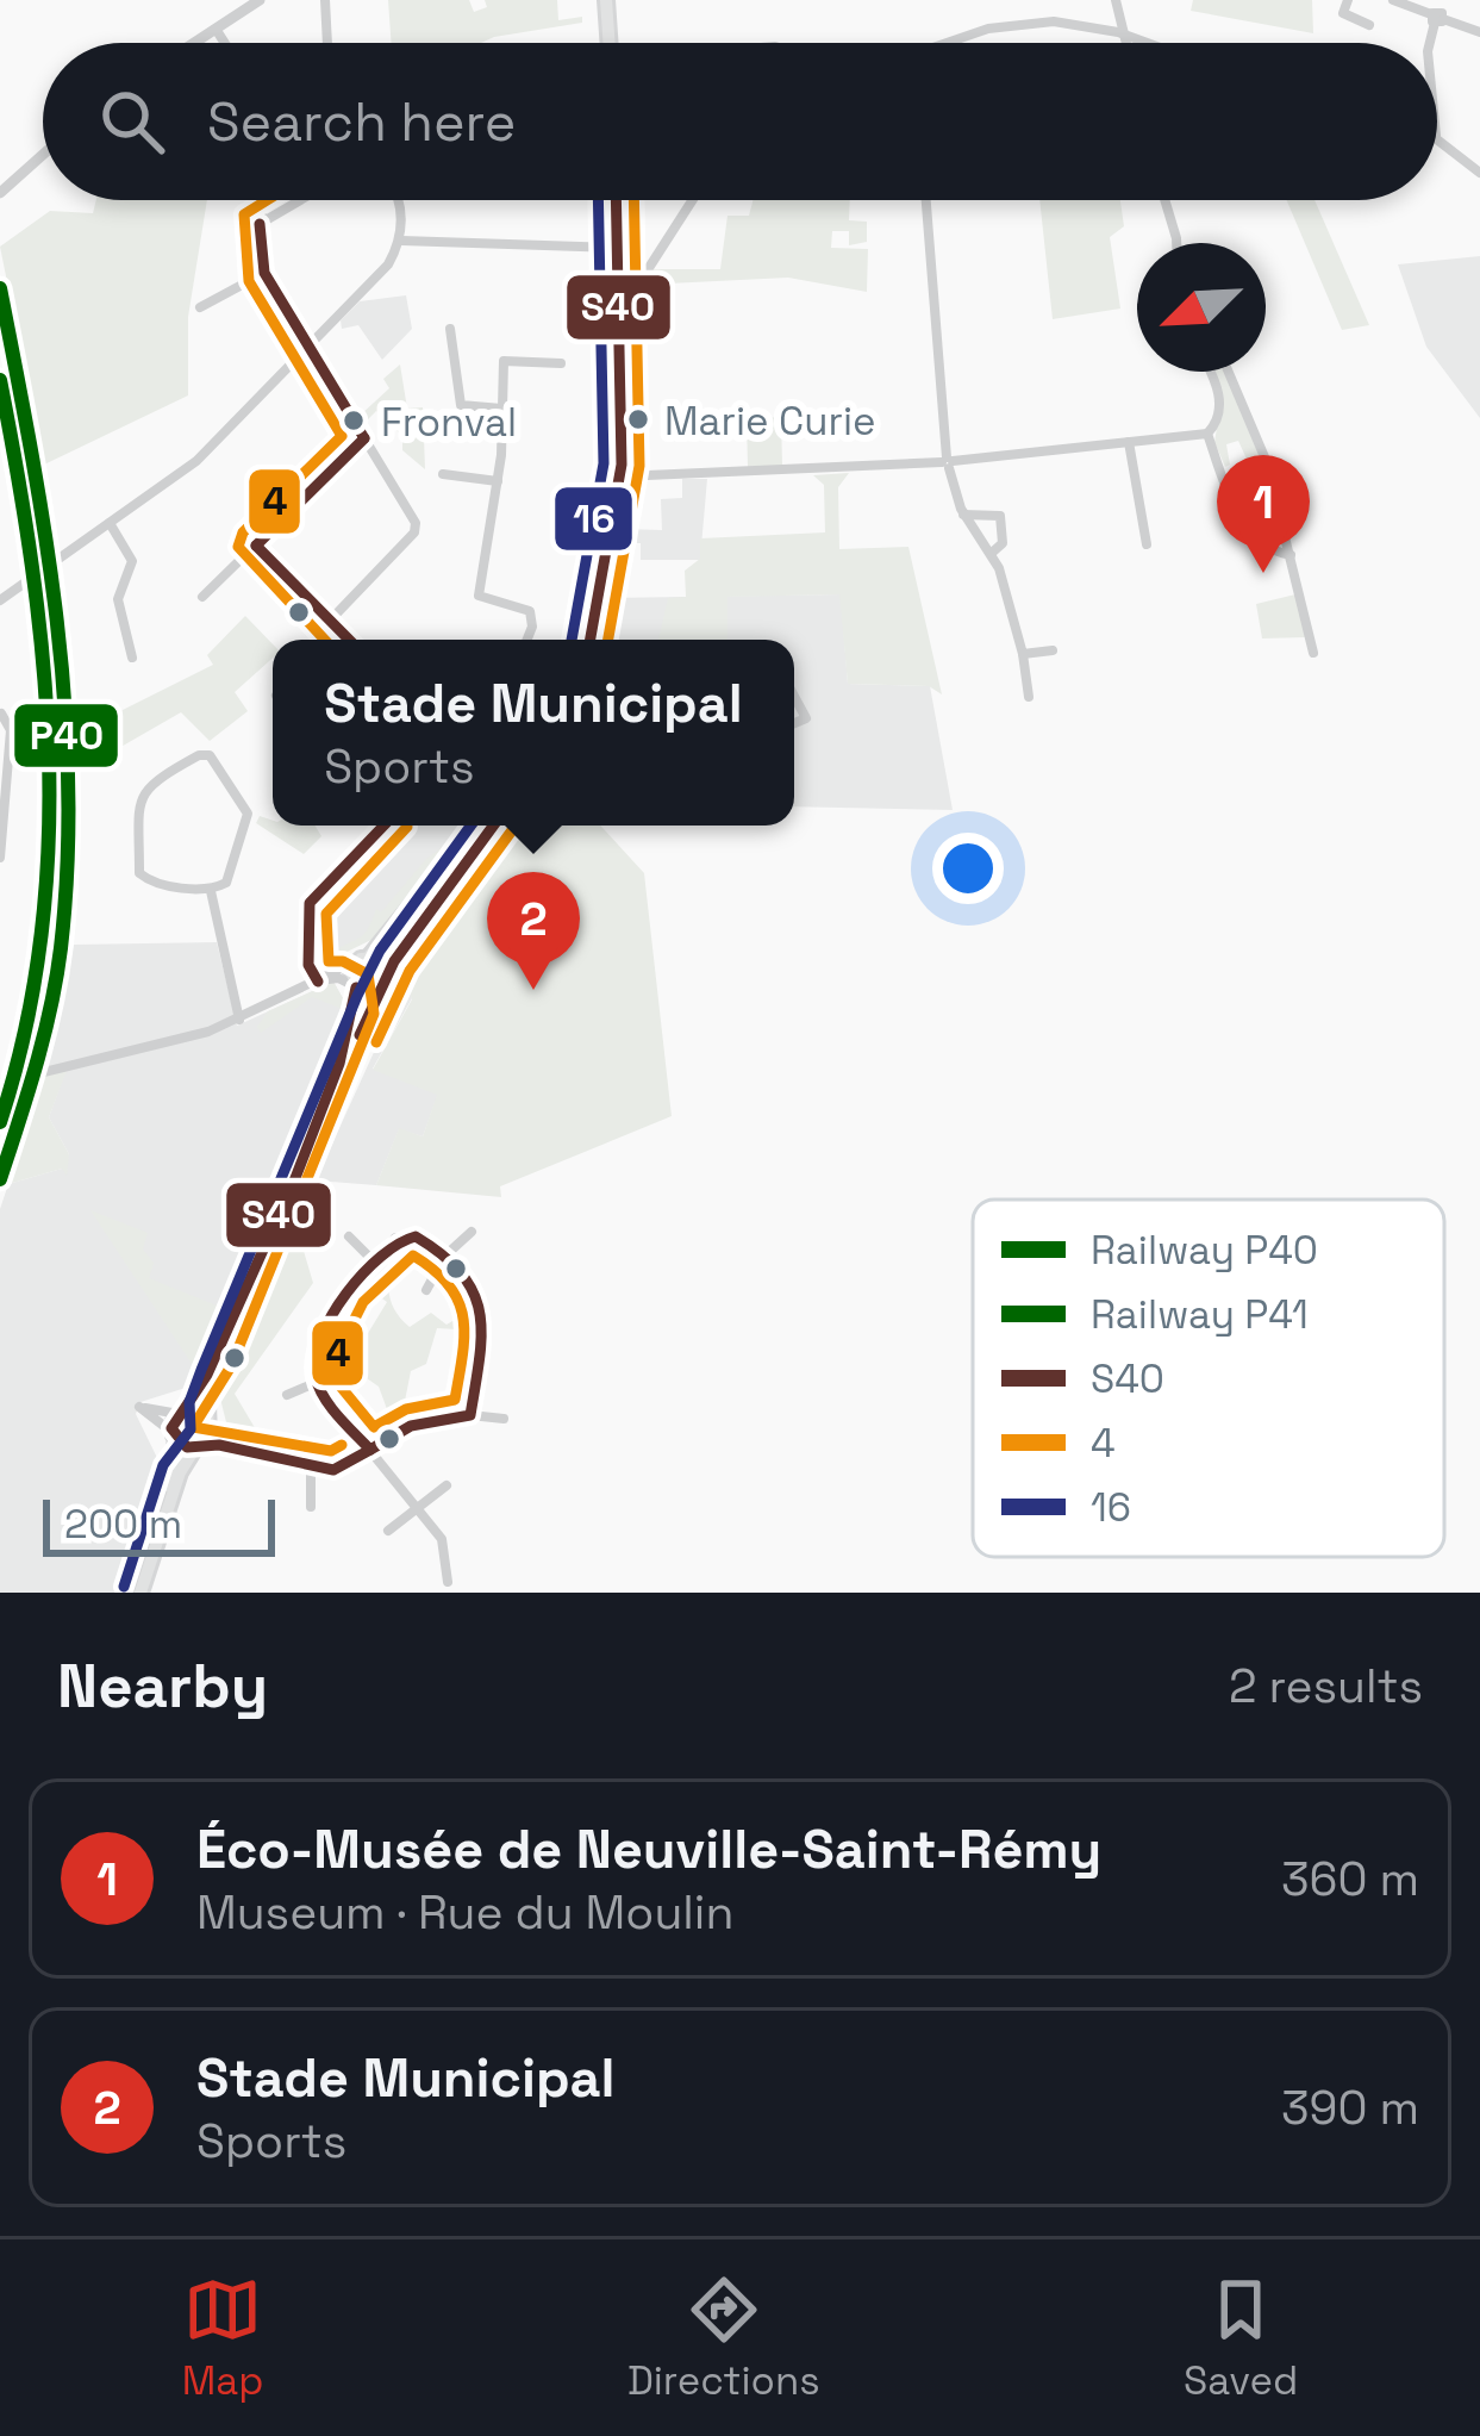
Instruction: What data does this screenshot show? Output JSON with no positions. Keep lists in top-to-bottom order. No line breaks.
{"places":["Marie Curie","Fronval"],"lines":["transit line S40","transit line 4","transit line 16","rail line P40","rail line P41"],"legend":["Railway P40","Railway P41","S40","4","16"],"scale_bar":"200 m","north":"bottom left","page":{"search":"Search here","pins":["1","2"],"popup":["Stade Municipal","Sports"],"scale":"200 m","heading":["Nearby","2 results"],"list":[{"mark":"1","name":"Éco-Musée de Neuville-Saint-Rémy","note":"Museum · Rue du Moulin","value":"360 m"},{"mark":"2","name":"Stade Municipal","note":"Sports","value":"390 m"}],"nav":["Map","Directions","Saved"]}}
